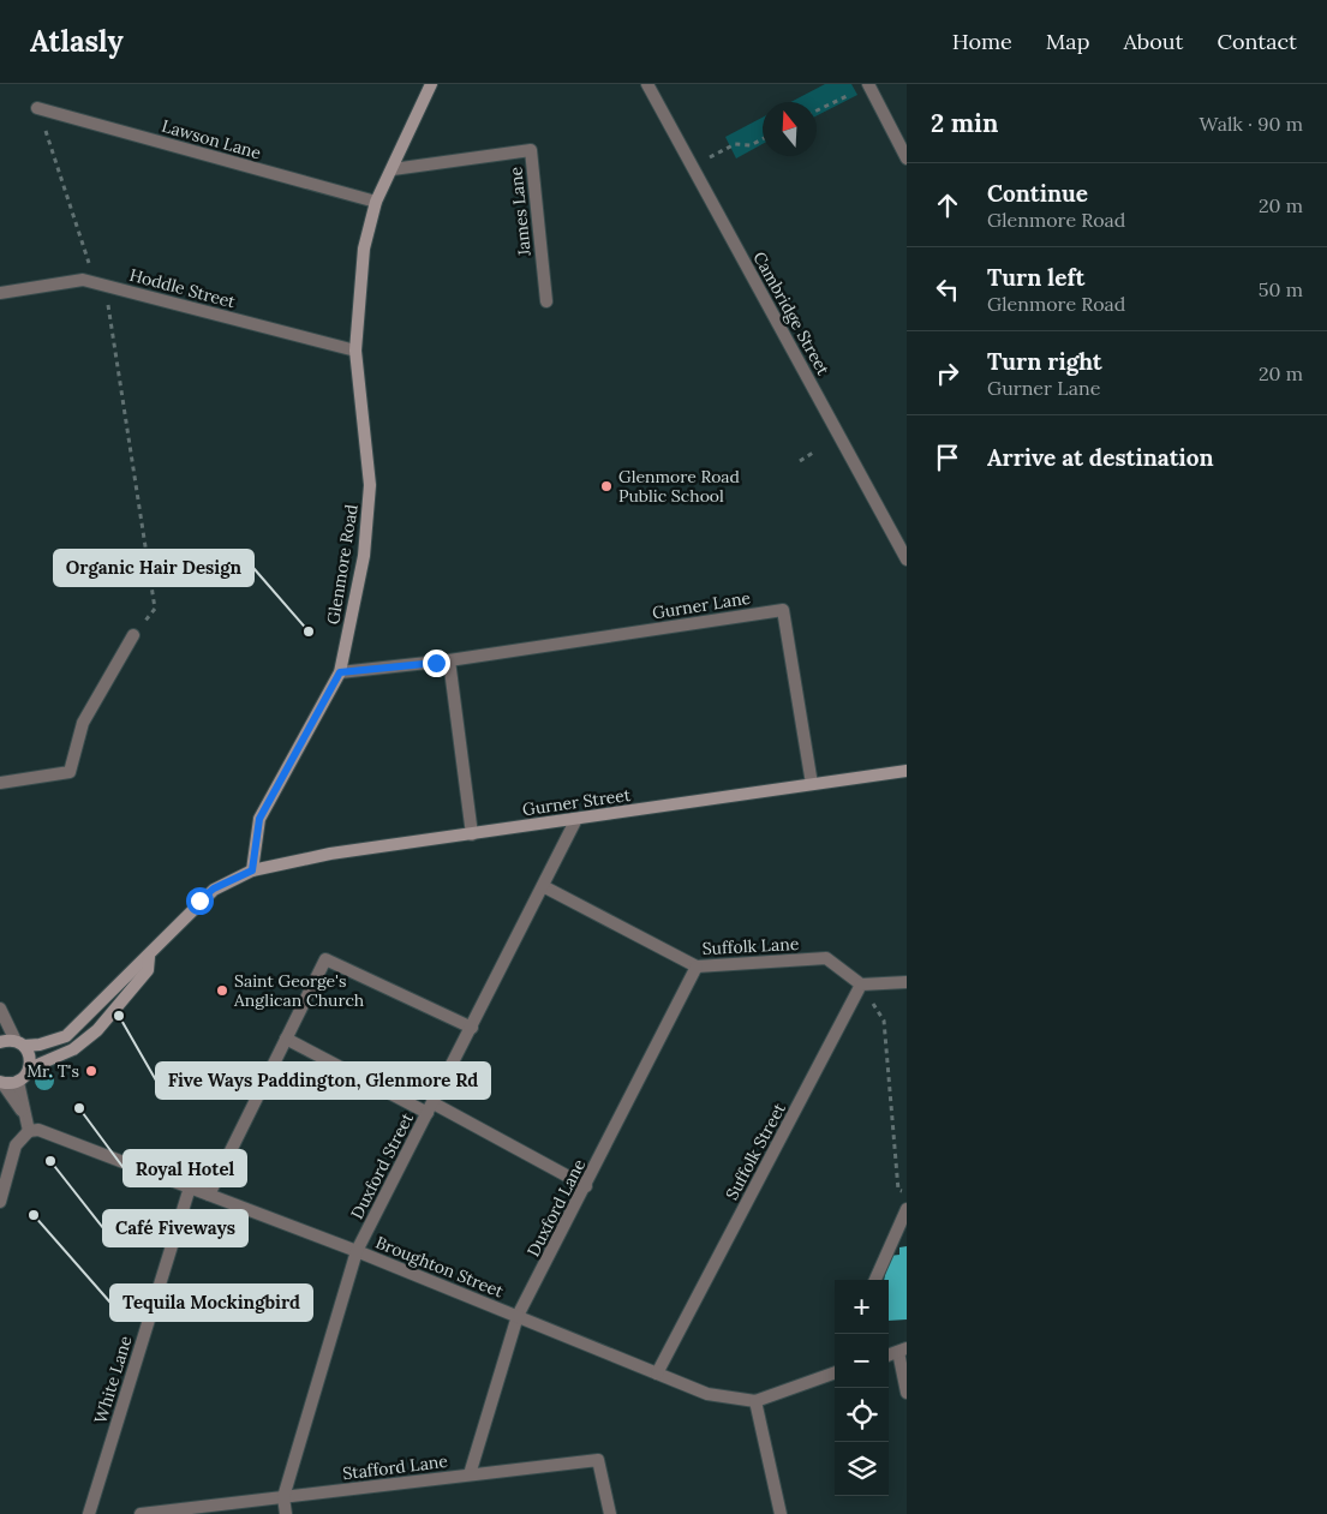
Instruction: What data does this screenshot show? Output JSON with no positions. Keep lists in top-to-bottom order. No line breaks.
{"streets":{"street":["Lawson Lane","James Lane","Hoddle Street","Cambridge Street","Glenmore Road","Gurner Lane","Gurner Street","Suffolk Lane","Suffolk Street","Duxford Street","Duxford Lane","Broughton Street","White Lane","Stafford Lane"]},"crossings":[["Lawson Lane","Glenmore Road"],["James Lane","Glenmore Road"],["Hoddle Street","Glenmore Road"],["Glenmore Road","Gurner Lane"],["Glenmore Road","Gurner Street"],["Gurner Lane","Gurner Street"],["Gurner Street","Duxford Street"],["Suffolk Lane","Suffolk Street"],["Suffolk Lane","Duxford Street"],["Suffolk Lane","Duxford Lane"],["Suffolk Street","Broughton Street"],["Duxford Street","Broughton Street"],["Duxford Street","Stafford Lane"],["Duxford Lane","Broughton Street"],["Duxford Lane","Stafford Lane"],["Broughton Street","White Lane"]],"places":["Glenmore Road Public School","Organic Hair Design","Saint George's Anglican Church","Five Ways Paddington, Glenmore Rd","Mr. T's","Royal Hotel","Café Fiveways","Tequila Mockingbird"],"north":"top","page":{"header":"Atlasly","nav":["Home","Map","About","Contact"],"heading":["2 min","Walk · 90 m"],"list":[["Continue","Glenmore Road","20 m"],["Turn left","Glenmore Road","50 m"],["Turn right","Gurner Lane","20 m"],"Arrive at destination"],"map_buttons":["+","−"]}}
